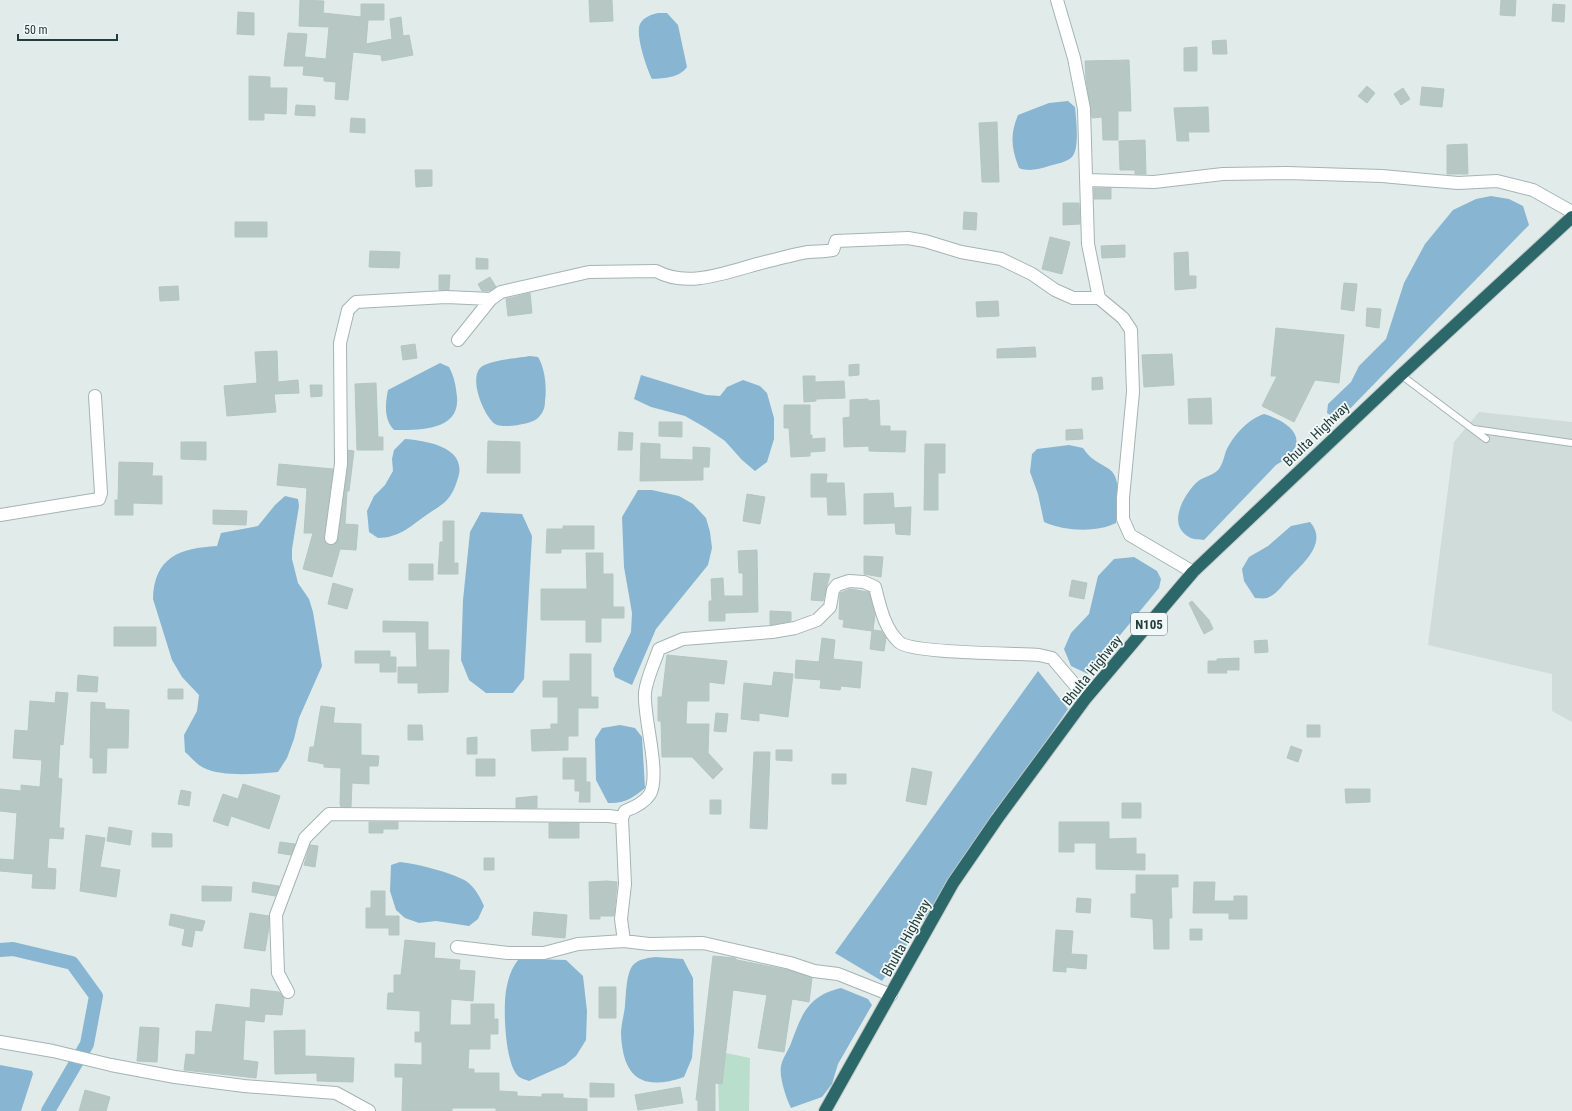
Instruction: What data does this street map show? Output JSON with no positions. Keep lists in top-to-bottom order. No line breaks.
{"streets":{"highway":["Bhulta Highway","N105"]},"scale_bar":"50 m"}
